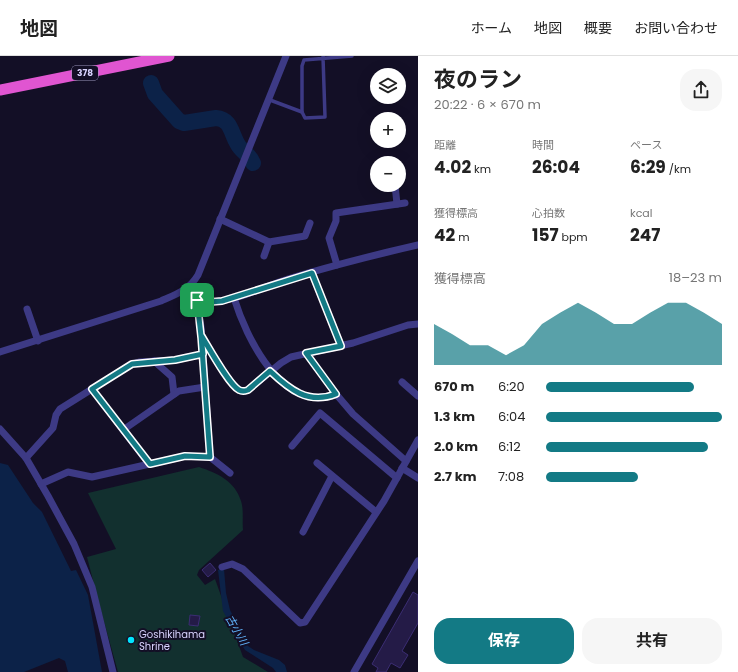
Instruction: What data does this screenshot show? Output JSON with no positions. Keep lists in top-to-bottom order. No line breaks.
{"streets":{"highway":["378"]},"water":["古小川"],"places":["Goshikihama Shrine"],"page":{"header":"地図","nav":["ホーム","地図","概要","お問い合わせ"],"heading":["夜のラン","20:22 · 6 × 670 m"],"map_buttons":["+","−"],"stats":[["距離","4.02 km"],["時間","26:04"],["ペース","6:29 /km"],["獲得標高","42 m"],["心拍数","157 bpm"],["kcal","247"]],"chart":["獲得標高","18–23 m"],"list":[{"name":"670 m","note":"6:20"},{"name":"1.3 km","note":"6:04"},{"name":"2.0 km","note":"6:12"},{"name":"2.7 km","note":"7:08"}],"buttons":["保存","共有"]}}
